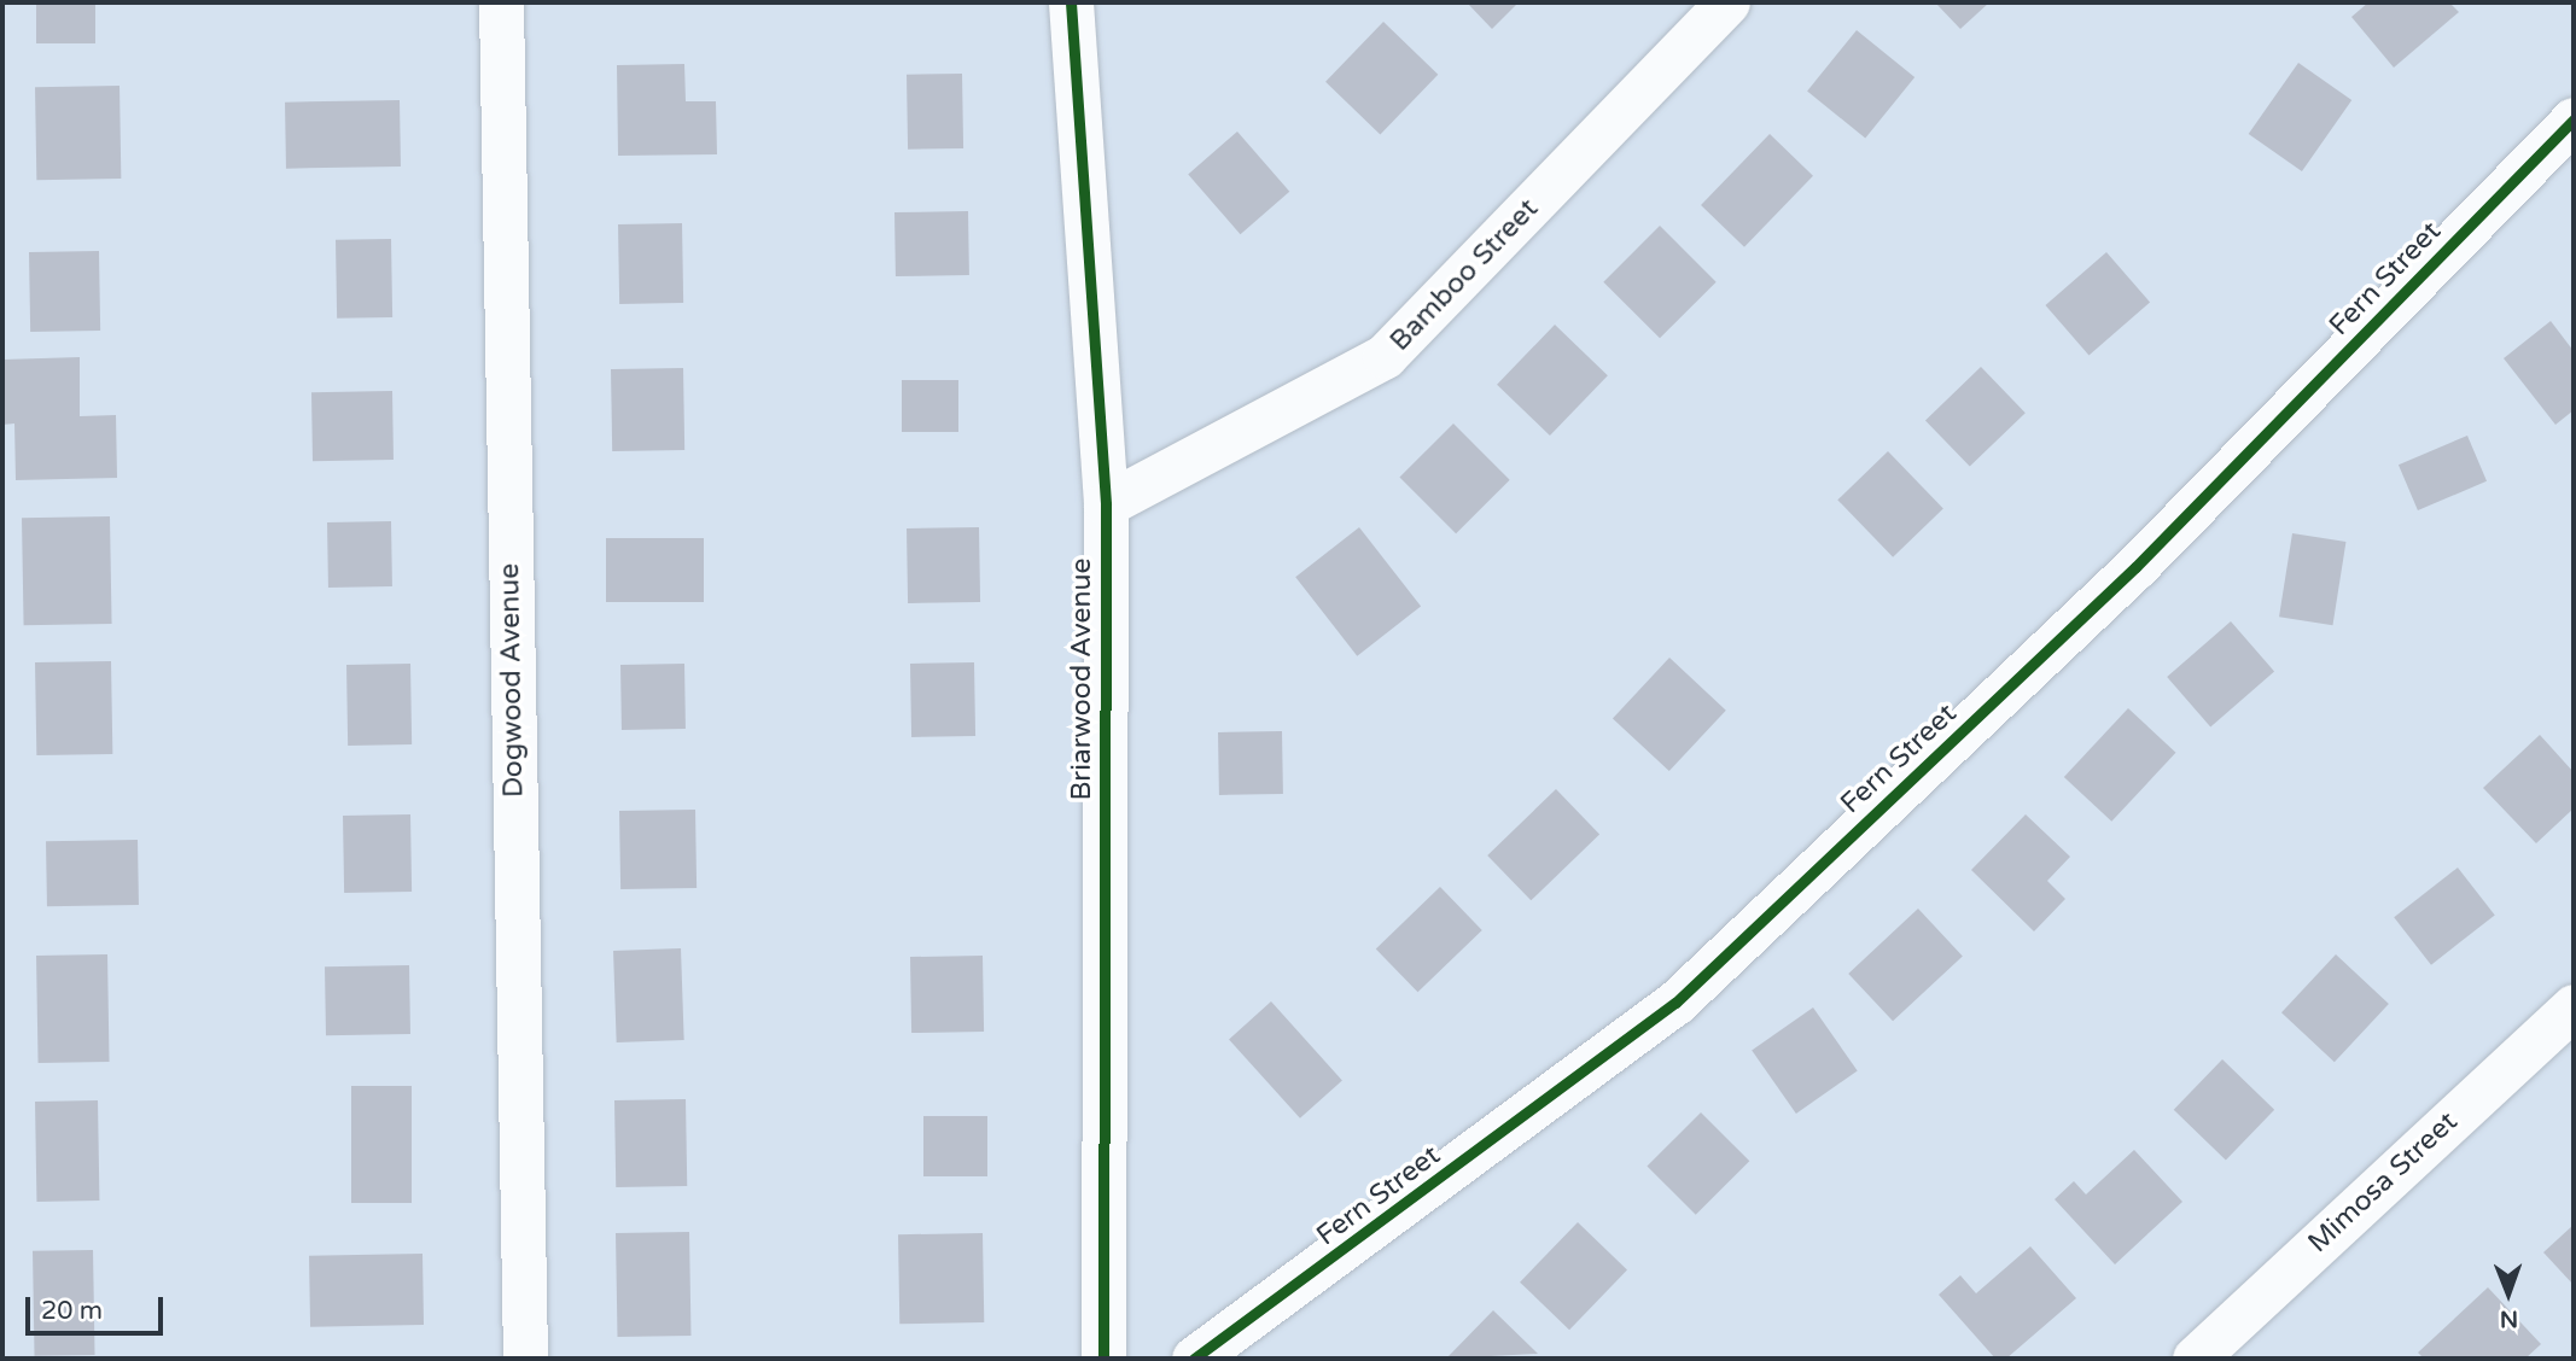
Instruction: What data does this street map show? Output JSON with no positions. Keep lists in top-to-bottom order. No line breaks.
{"streets":{"street":["Bamboo Street","Fern Street","Briarwood Avenue","Dogwood Avenue","Mimosa Street"]},"crossings":[["Bamboo Street","Briarwood Avenue"]],"scale_bar":"20 m","north":"bottom"}
